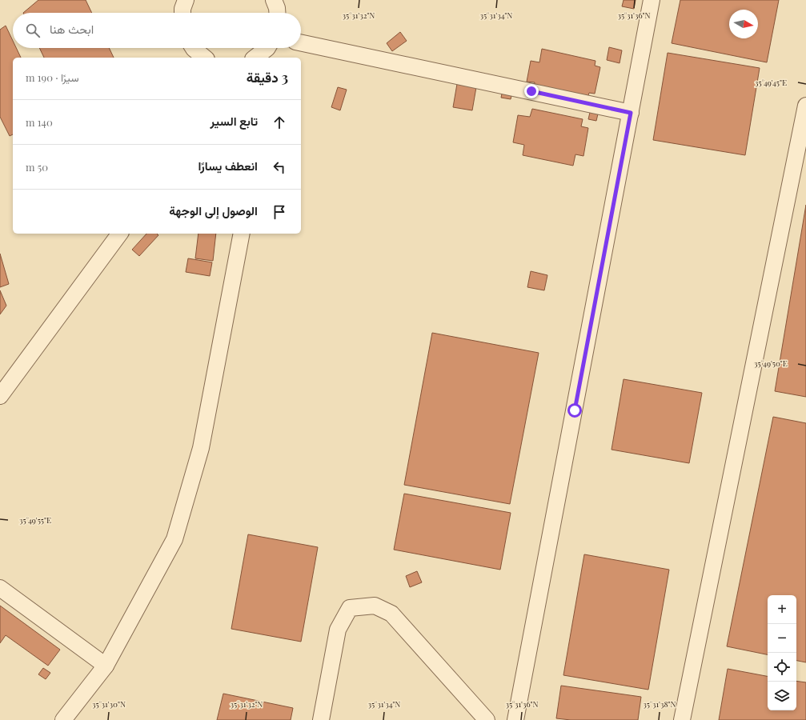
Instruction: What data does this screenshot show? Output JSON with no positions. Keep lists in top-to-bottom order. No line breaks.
{"north":"right","page":{"search":"ابحث هنا","heading":["3 دقيقة","سيرًا · 190 m"],"list":[["تابع السير","140 m"],["انعطف يسارًا","50 m"],"الوصول إلى الوجهة"],"map_buttons":["+","−"]},"coordinates":["35°31'32\"N","35°31'34\"N","35°31'36\"N","35°49'45\"E","35°49'50\"E","35°49'55\"E","35°31'30\"N","35°31'38\"N"]}
